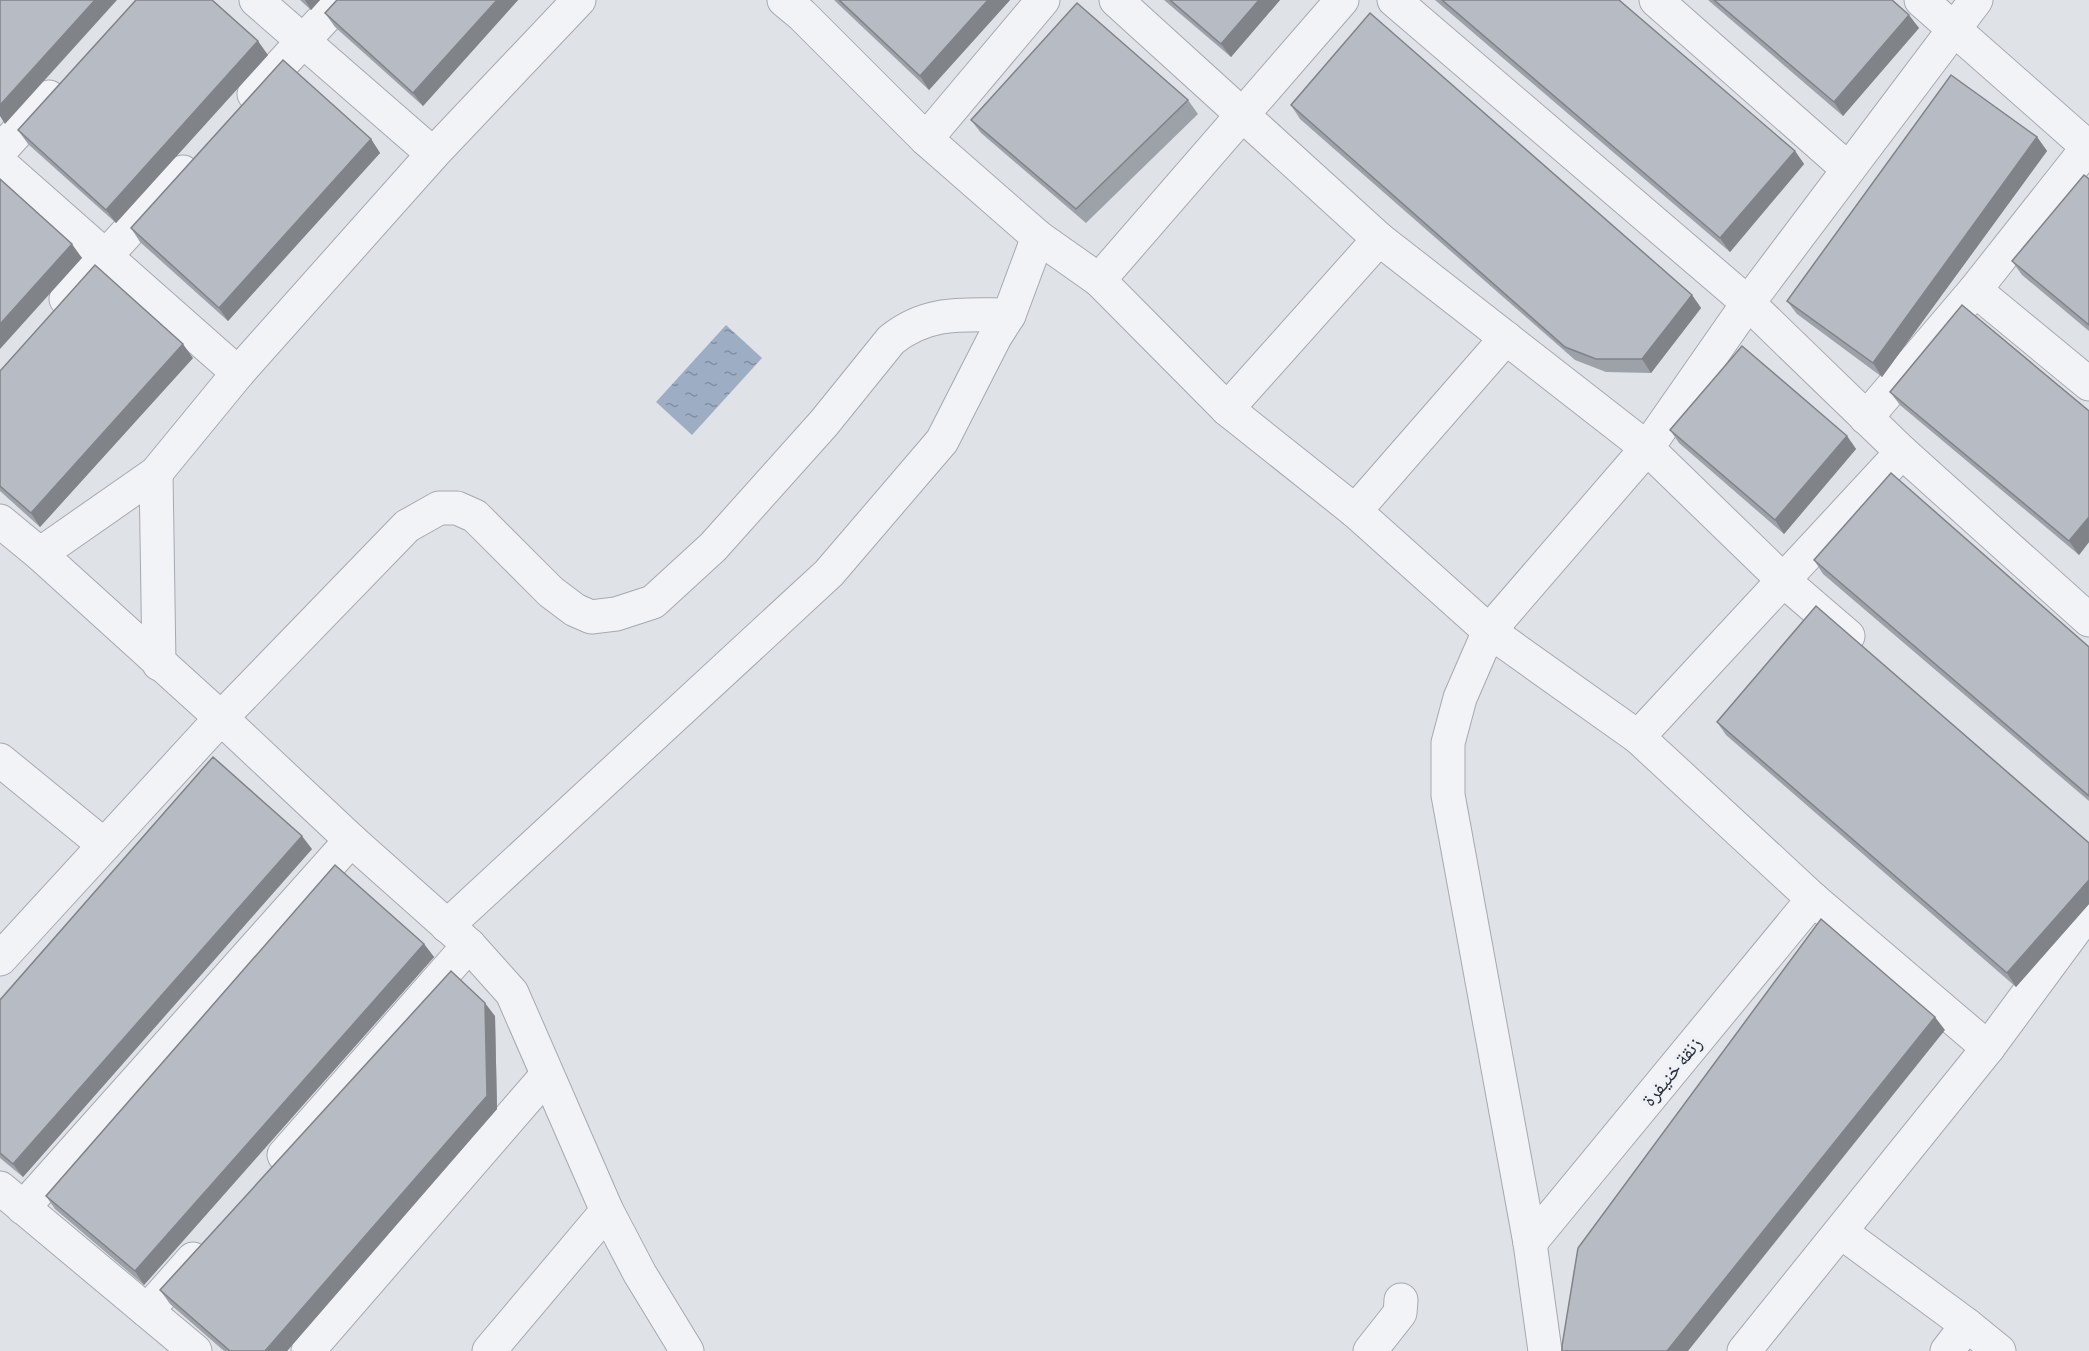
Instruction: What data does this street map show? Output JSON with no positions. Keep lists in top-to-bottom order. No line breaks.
{"streets":{"street":["زنقة خنيفرة"]}}
